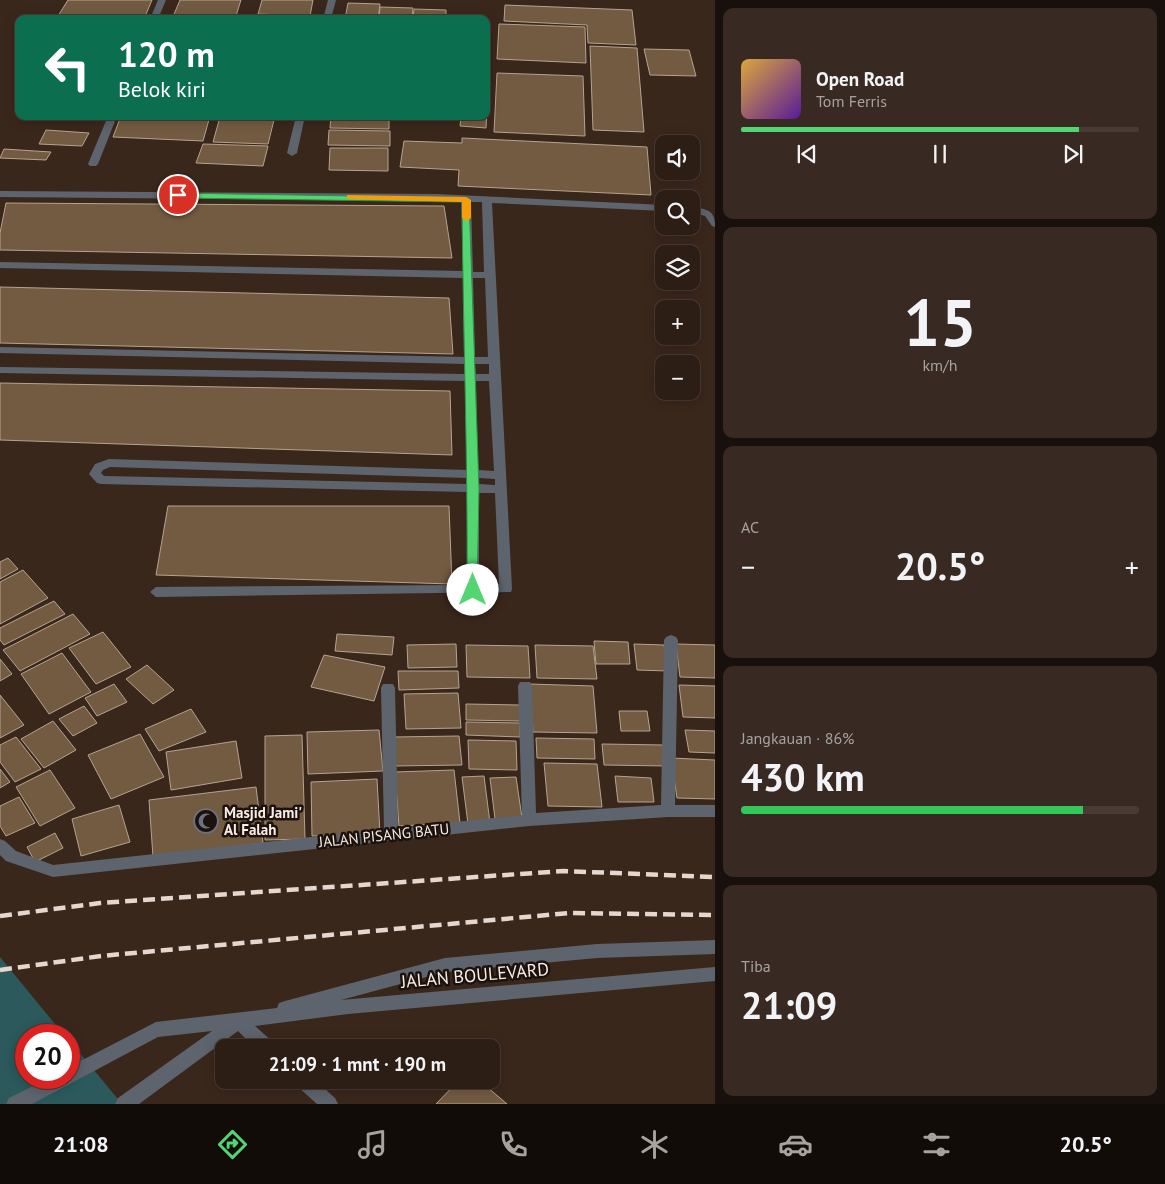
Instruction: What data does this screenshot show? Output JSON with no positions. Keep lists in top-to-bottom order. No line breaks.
{"streets":{"street":["JALAN PISANG BATU","JALAN BOULEVARD"]},"places":{"mosque":["Masjid Jami' Al Falah"]},"page":{"turn":["120 m","Belok kiri"],"song":["Open Road","Tom Ferris"],"map_buttons":["+","−"],"tile":[["15","km/h"],"AC",["Jangkauan · 86%","430 km"],["Tiba","21:09"]],"heat":["−","20.5°","+"],"limit":"20","trip":"21:09 · 1 mnt · 190 m","tabs":["21:08","20.5°"]}}
